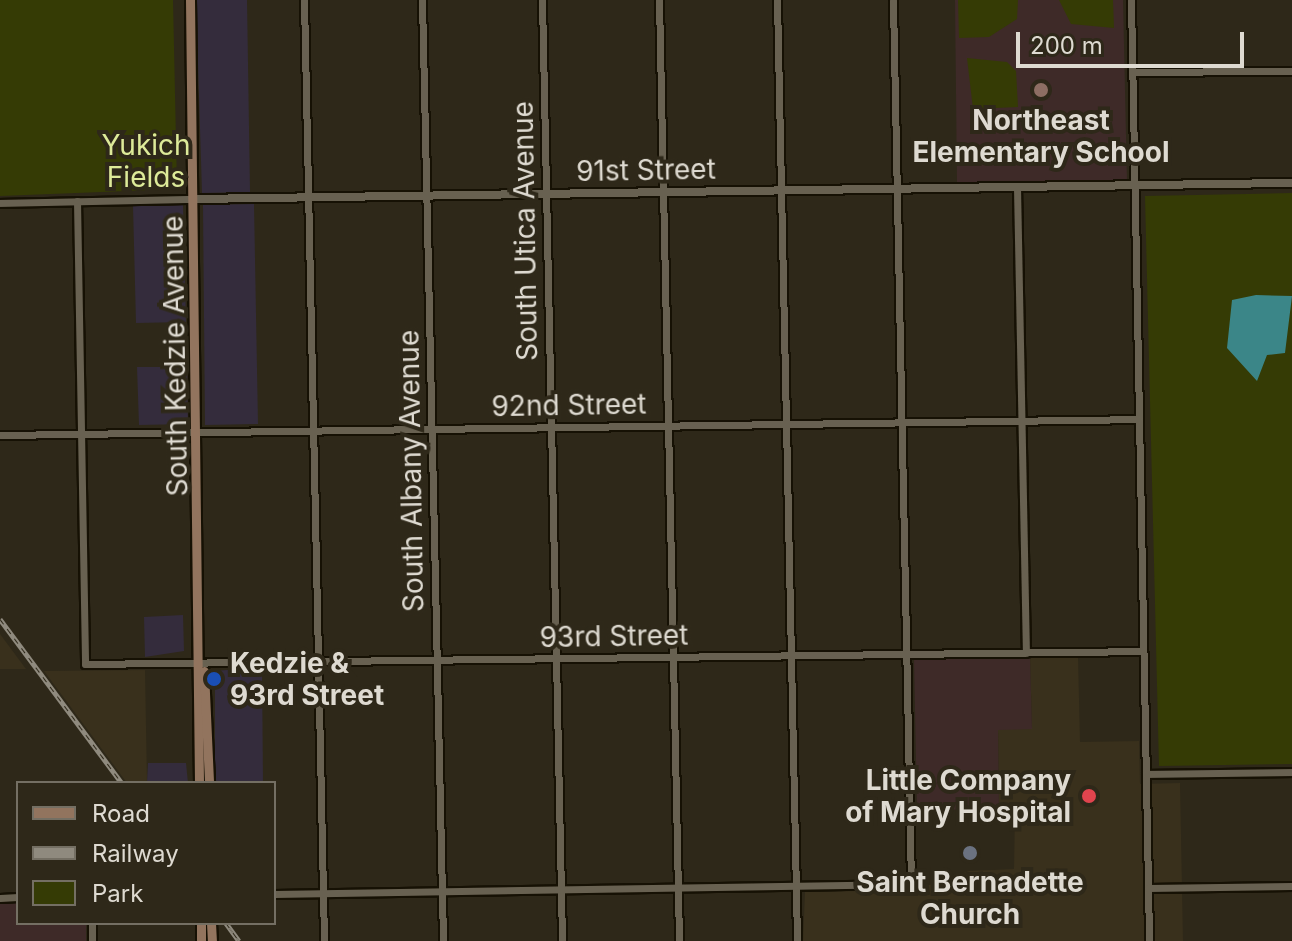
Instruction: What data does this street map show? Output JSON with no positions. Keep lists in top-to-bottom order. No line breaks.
{"streets":{"main road":["South Kedzie Avenue"],"street":["91st Street","South Utica Avenue","92nd Street","South Albany Avenue","93rd Street"]},"crossings":[["91st Street","South Utica Avenue"],["91st Street","South Kedzie Avenue"],["91st Street","South Albany Avenue"],["South Utica Avenue","92nd Street"],["South Utica Avenue","93rd Street"],["South Kedzie Avenue","92nd Street"],["South Kedzie Avenue","93rd Street"],["92nd Street","South Albany Avenue"],["92nd Street","93rd Street"],["South Albany Avenue","93rd Street"]],"parks":["Yukich Fields"],"places":["Northeast Elementary School","Kedzie & 93rd Street","Little Company of Mary Hospital","Saint Bernadette Church"],"legend":["Road","Railway","Park"],"scale_bar":"200 m"}
